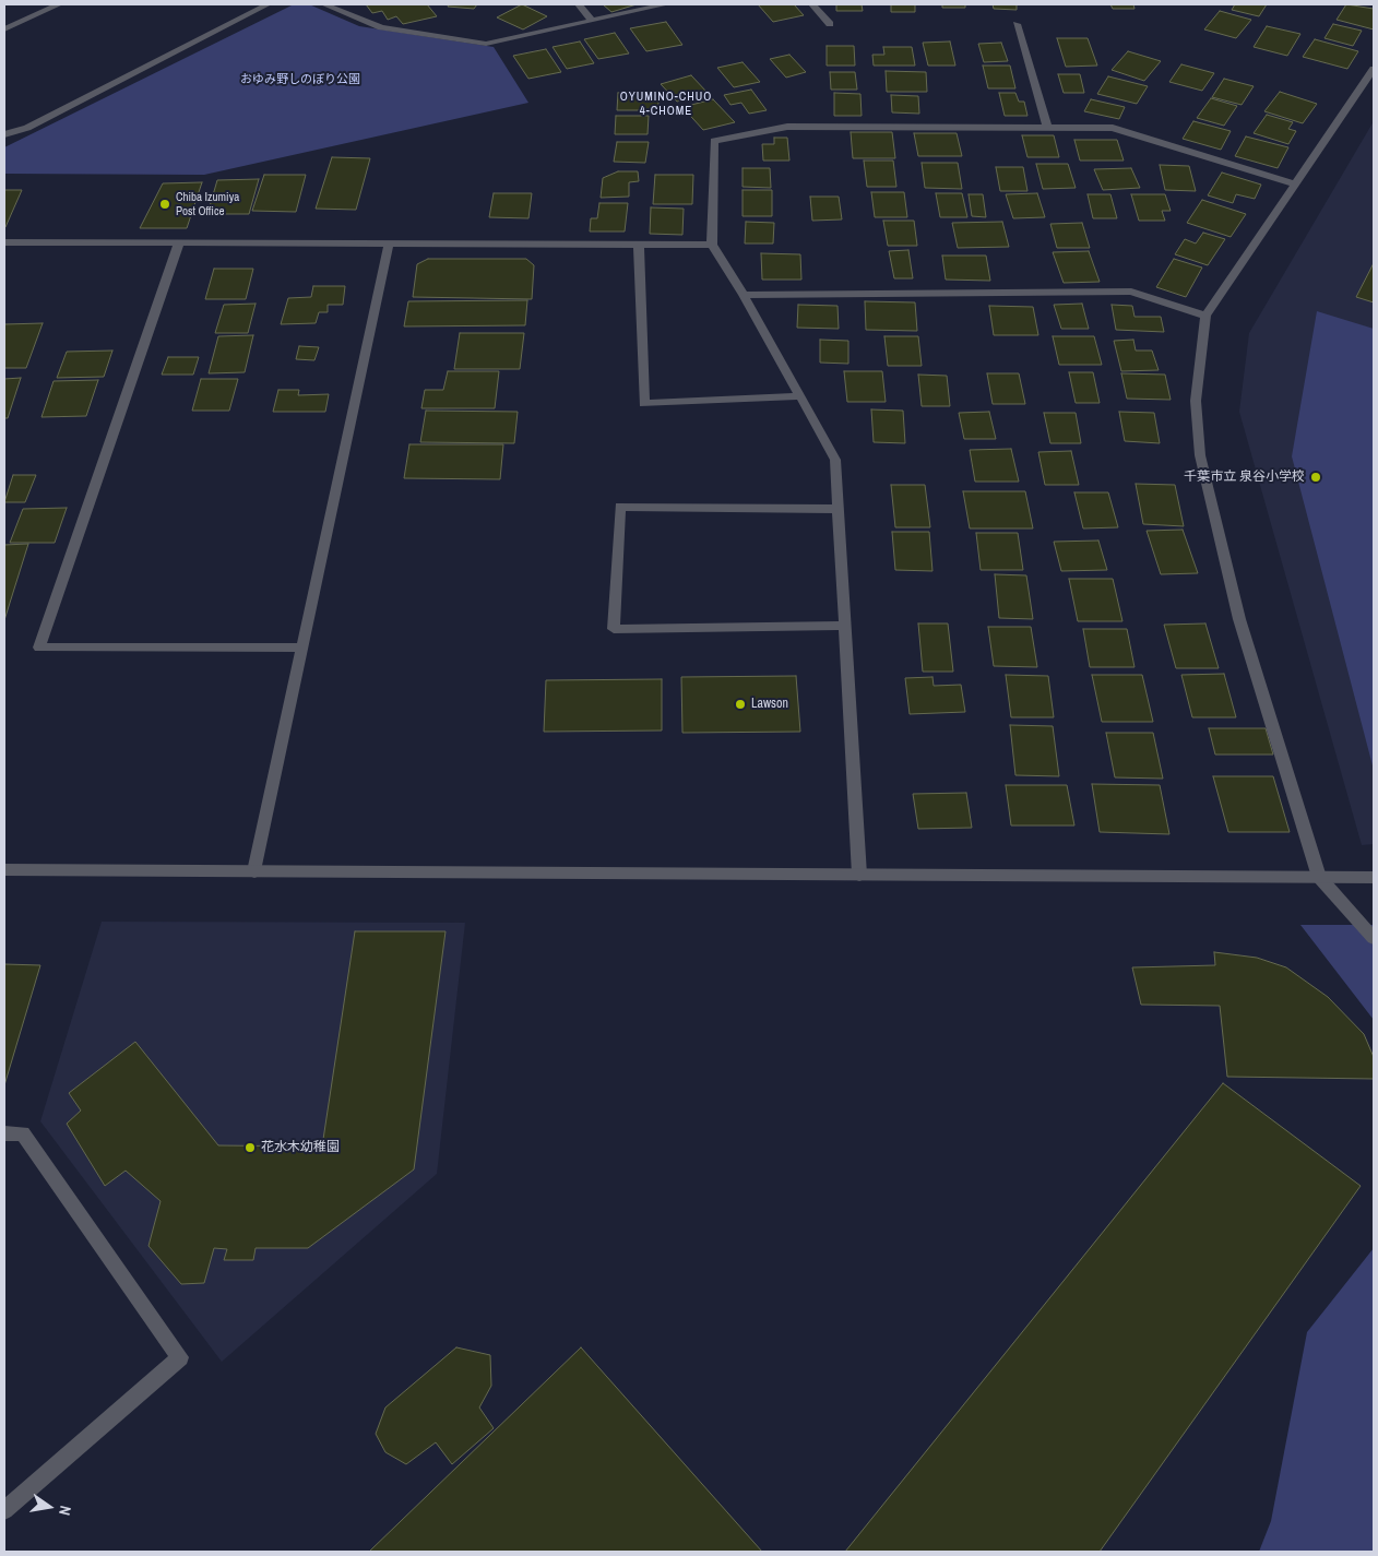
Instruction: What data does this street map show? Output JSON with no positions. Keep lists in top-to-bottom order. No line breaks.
{"districts":["OYUMINO-CHUO 4-CHOME"],"parks":["おゆみ野しのぼり公園"],"places":["Chiba Izumiya Post Office","千葉市立 泉谷小学校","Lawson","花水木幼稚園"],"north":"right"}
